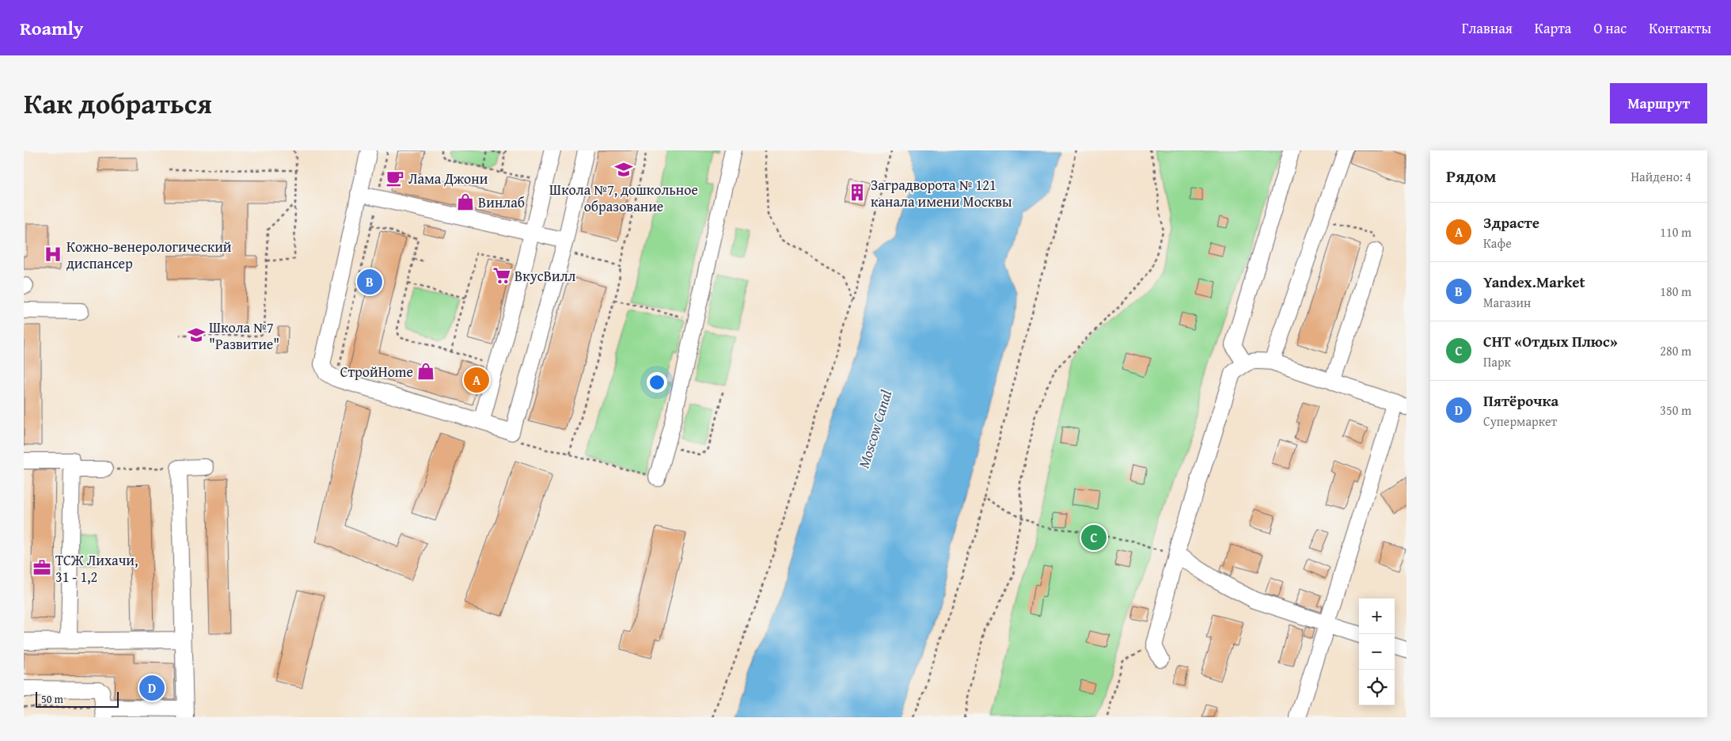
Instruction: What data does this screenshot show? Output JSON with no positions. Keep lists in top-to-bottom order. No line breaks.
{"water":["Moscow Canal"],"places":{"school or university":["Школа №7, дошкольное образование","Школа №7 \"Развитие\""],"cafe":["Лама Джони"],"building":["Заградворота № 121 канала имени Москвы"],"shop":["Винлаб","СтройHome"],"hospital":["Кожно-венерологический диспансер"],"supermarket":["ВкусВилл"],"office":["ТСЖ Лихачи, 31 - 1,2"]},"scale_bar":"50 m","page":{"header":"Roamly","nav":["Главная","Карта","О нас","Контакты"],"title":"Как добраться","buttons":"Маршрут","heading":["Рядом","Найдено: 4"],"list":[{"mark":"A","name":"Здрасте","note":"Кафе","value":"110 m"},{"mark":"B","name":"Yandex.Market","note":"Магазин","value":"180 m"},{"mark":"C","name":"СНТ «Отдых Плюс»","note":"Парк","value":"280 m"},{"mark":"D","name":"Пятёрочка","note":"Супермаркет","value":"350 m"}],"pins":["B","A","C","D"],"map_buttons":["+","−"],"scale":"50 m"}}
